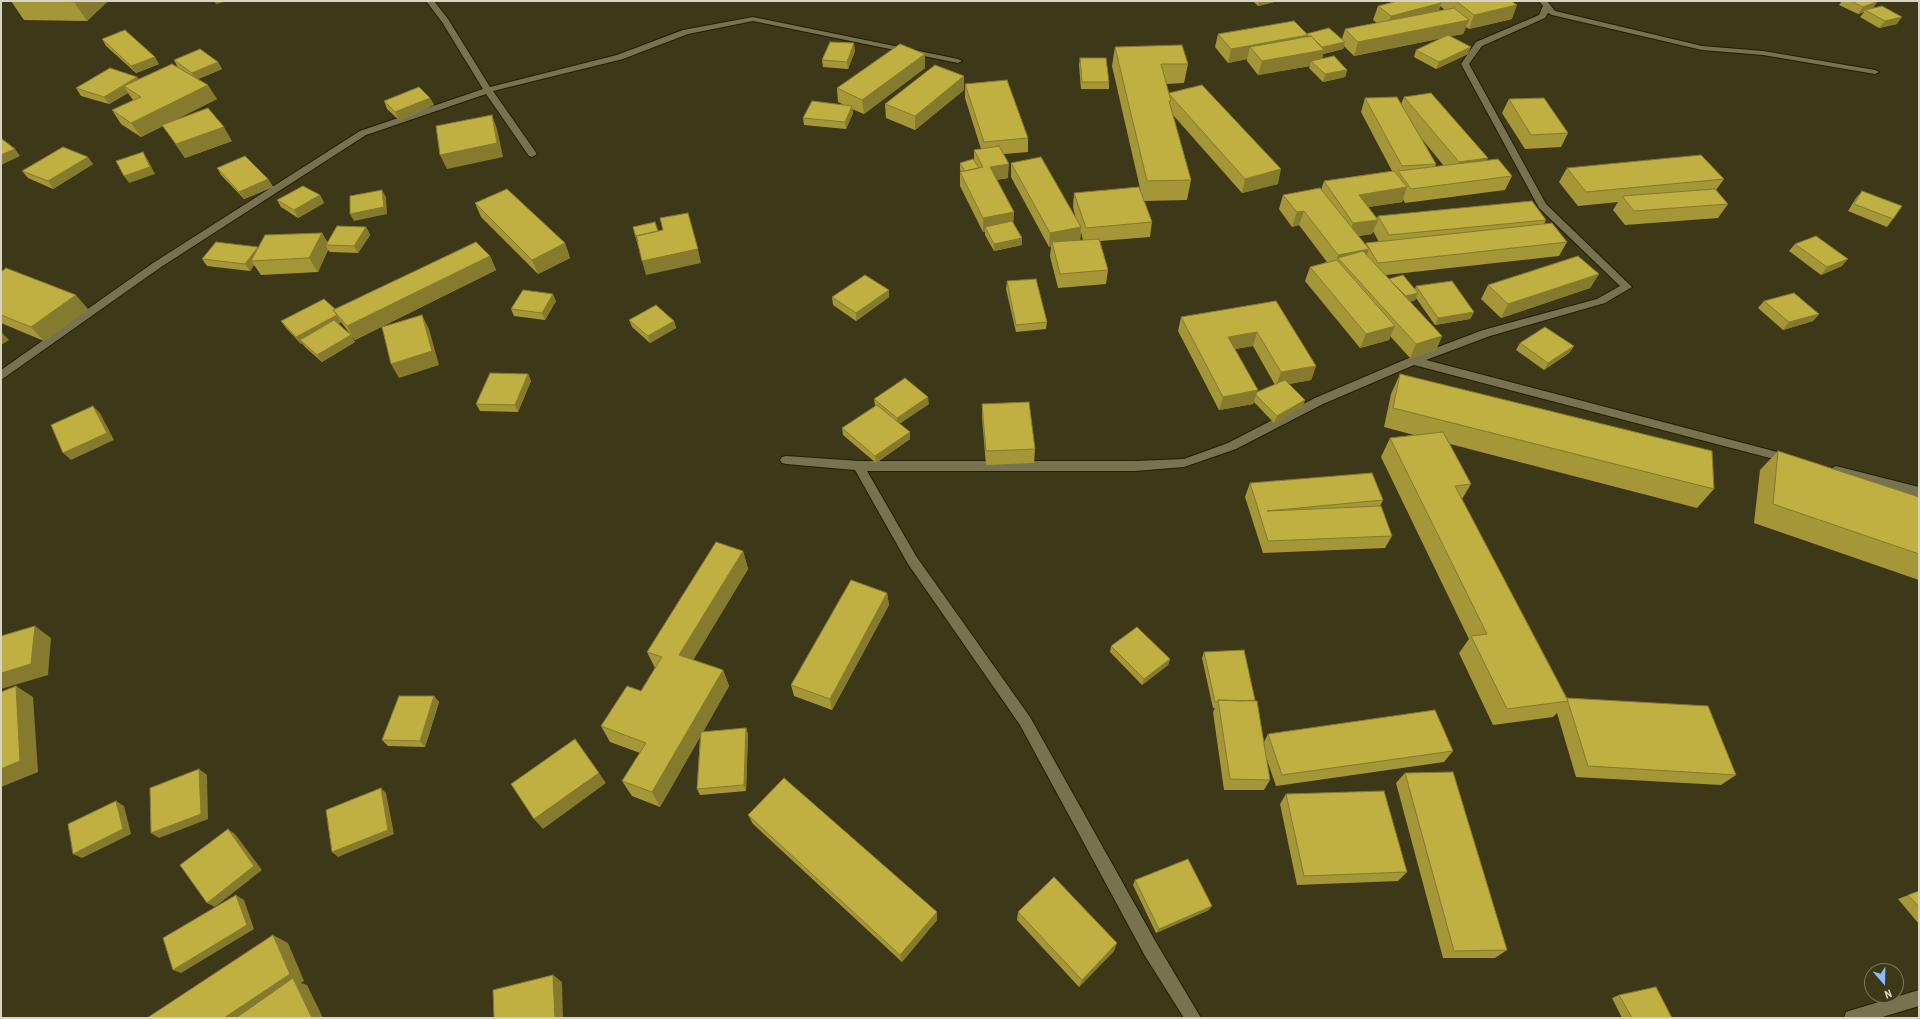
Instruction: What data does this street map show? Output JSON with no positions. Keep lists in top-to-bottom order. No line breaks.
{"north":"bottom"}
